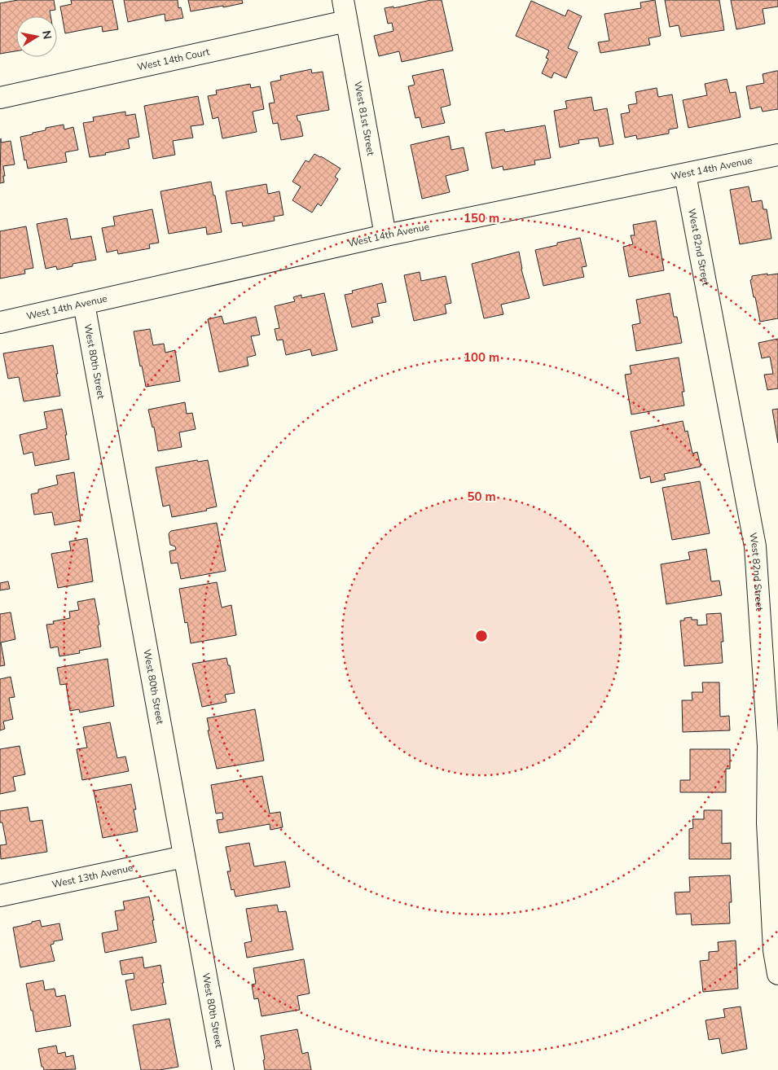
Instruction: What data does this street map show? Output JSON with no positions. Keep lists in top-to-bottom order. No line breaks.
{"streets":{"street":["West 14th Court","West 81st Street","West 14th Avenue","West 82nd Street","West 80th Street","West 13th Avenue"]},"crossings":[["West 14th Court","West 81st Street"],["West 81st Street","West 14th Avenue"],["West 14th Avenue","West 82nd Street"],["West 14th Avenue","West 80th Street"],["West 80th Street","West 13th Avenue"]],"north":"right","rings":["150 m","100 m","50 m"]}
